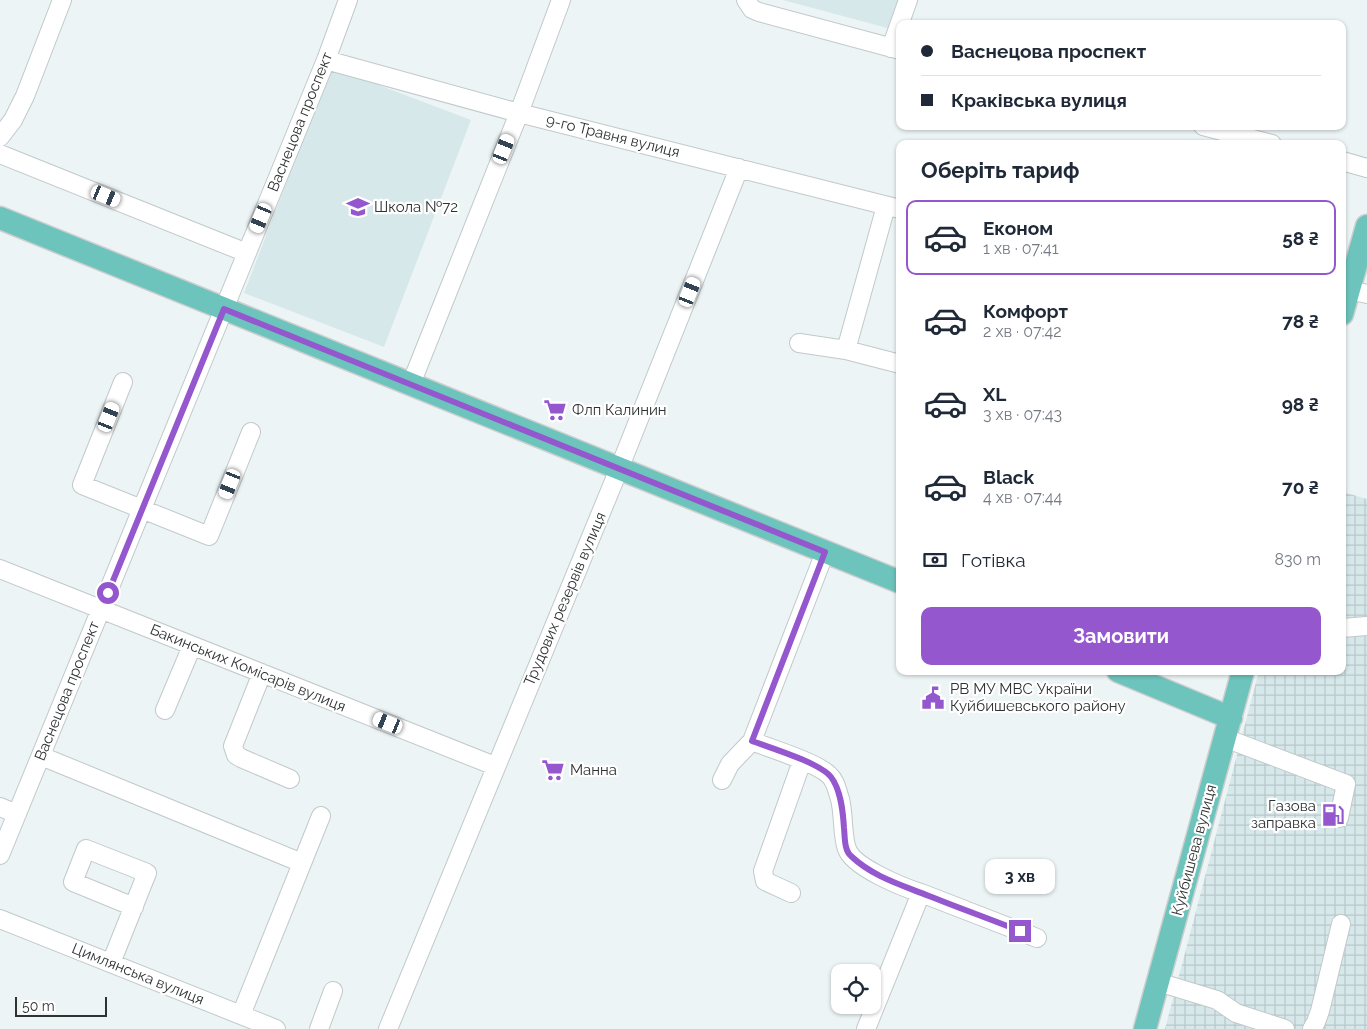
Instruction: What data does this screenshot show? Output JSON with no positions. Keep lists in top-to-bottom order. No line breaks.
{"streets":{"main road":["Куйбишева вулиця"],"street":["Васнецова проспект","9-го Травня вулиця","Трудових резервів вулиця","Бакинських Комісарів вулиця","Цимлянська вулиця"]},"crossings":[["Васнецова проспект","9-го Травня вулиця"],["Васнецова проспект","Бакинських Комісарів вулиця"],["9-го Травня вулиця","Трудових резервів вулиця"],["Трудових резервів вулиця","Бакинських Комісарів вулиця"]],"places":{"school or university":["Школа №72"],"supermarket":["Флп Калинин","Манна"],"public building":["РВ МУ МВС України Куйбишевського району"],"fuel station":["Газова заправка"]},"scale_bar":"50 m","page":{"banner":["Васнецова проспект","Краківська вулиця"],"heading":"Оберіть тариф","list":[{"name":"Економ","note":"1 хв · 07:41","value":"58 ₴"},{"name":"Комфорт","note":"2 хв · 07:42","value":"78 ₴"},{"name":"XL","note":"3 хв · 07:43","value":"98 ₴"},{"name":"Black","note":"4 хв · 07:44","value":"70 ₴"}],"pay":["Готівка","830 m"],"buttons":"Замовити","bubble":"3 хв","scale":"50 m"}}
